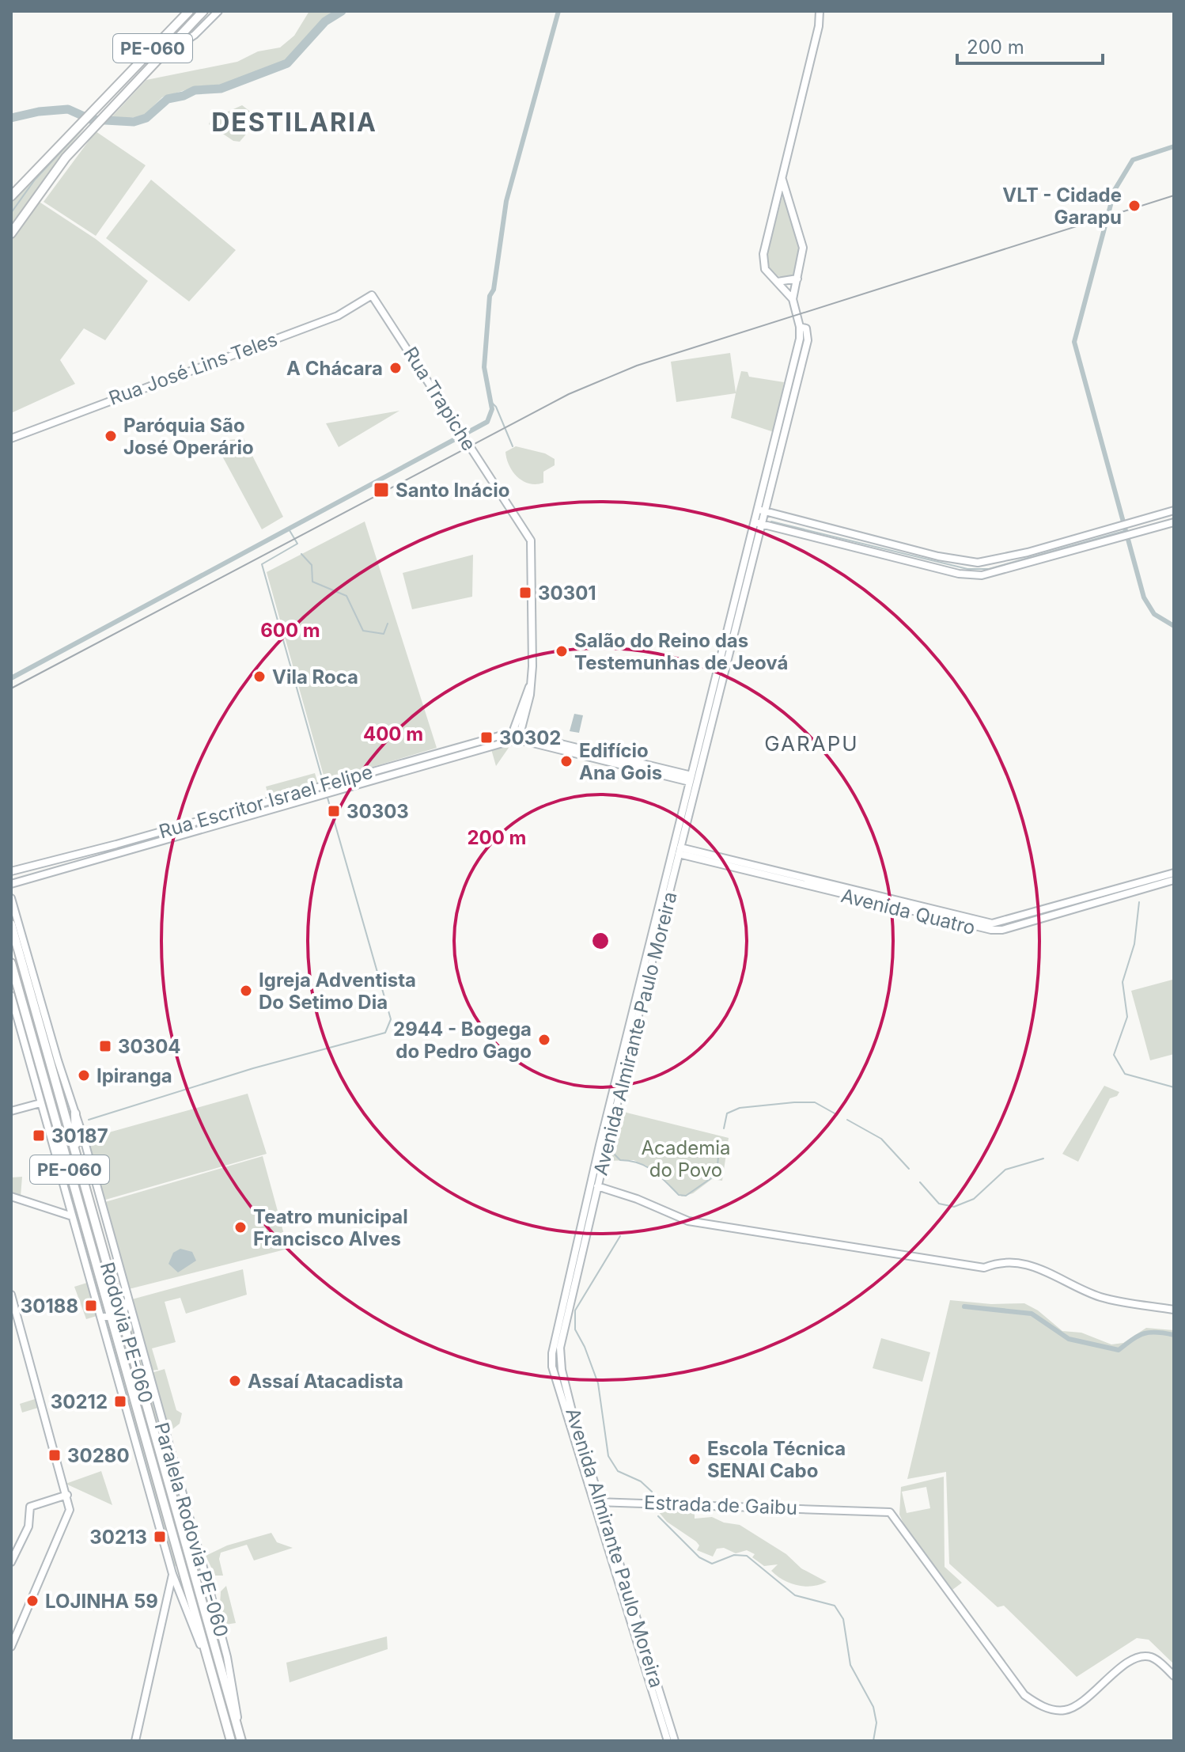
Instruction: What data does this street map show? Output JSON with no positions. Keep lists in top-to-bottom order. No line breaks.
{"streets":{"highway":["PE-060","Rodovia PE-060"],"street":["Rua José Lins Teles","Rua Trapiche","Rua Escritor Israel Felipe","Avenida Quatro","Avenida Almirante Paulo Moreira","Estrada de Gaibu","Paralela Rodovia PE-060"]},"crossings":[["Rua José Lins Teles","Rua Trapiche"],["Rua Trapiche","Rua Escritor Israel Felipe"],["Avenida Quatro","Avenida Almirante Paulo Moreira"],["Avenida Almirante Paulo Moreira","Estrada de Gaibu"],["Rodovia PE-060","Paralela Rodovia PE-060"]],"districts":["DESTILARIA","GARAPU"],"parks":["Academia do Povo"],"places":{"other":["VLT - Cidade Garapu","A Chácara","Paróquia São José Operário","Salão do Reino das Testemunhas de Jeová","Vila Roca","Edifício Ana Gois","Igreja Adventista Do Setimo Dia","2944 - Bogega do Pedro Gago","Ipiranga","Teatro municipal Francisco Alves","Assaí Atacadista","Escola Técnica SENAI Cabo","LOJINHA 59"],"transit":["Santo Inácio","30301","30302","30303","30304","30187","30188","30212","30280","30213"]},"scale_bar":"200 m","rings":["600 m","400 m","200 m"]}
